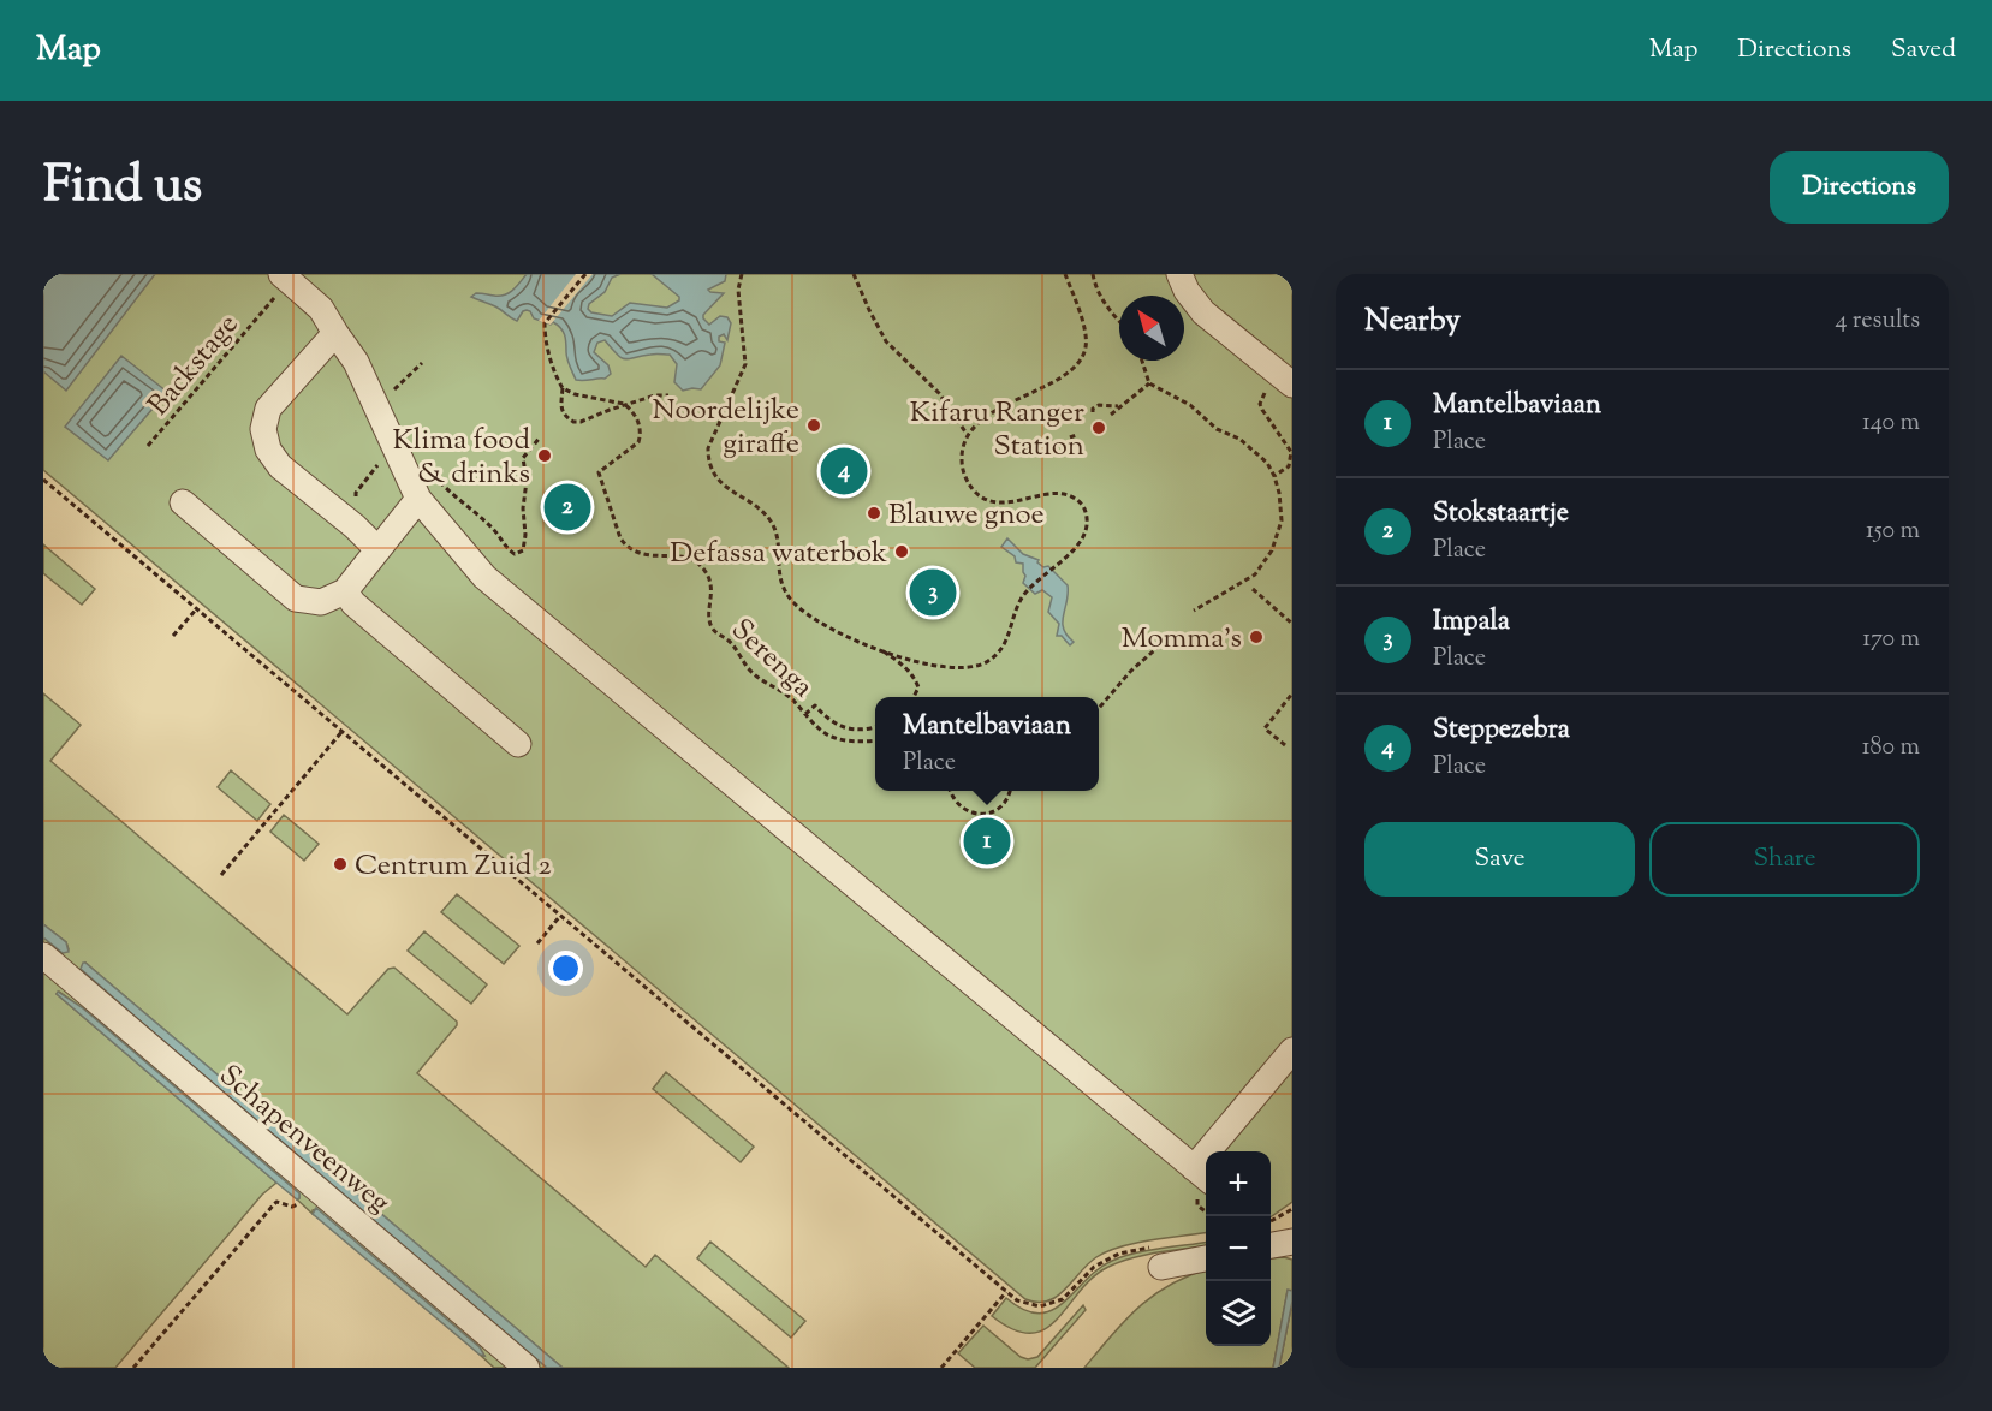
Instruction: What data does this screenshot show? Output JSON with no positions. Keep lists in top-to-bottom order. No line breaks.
{"streets":{"street":["Schapenveenweg"],"path":["Backstage","Serenga"]},"places":["Noordelijke giraffe","Kifaru Ranger Station","Klima food & drinks","Blauwe gnoe","Defassa waterbok","Momma's","Centrum Zuid 2"],"north":"top left","page":{"header":"Map","nav":["Map","Directions","Saved"],"title":"Find us","buttons":["Directions",["Save","Share"]],"heading":["Nearby","4 results"],"list":[{"mark":"1","name":"Mantelbaviaan","note":"Place","value":"140 m"},{"mark":"2","name":"Stokstaartje","note":"Place","value":"150 m"},{"mark":"3","name":"Impala","note":"Place","value":"170 m"},{"mark":"4","name":"Steppezebra","note":"Place","value":"180 m"}],"pins":["4","2","3","1"],"popup":["Mantelbaviaan","Place"],"map_buttons":["+","−"]}}
